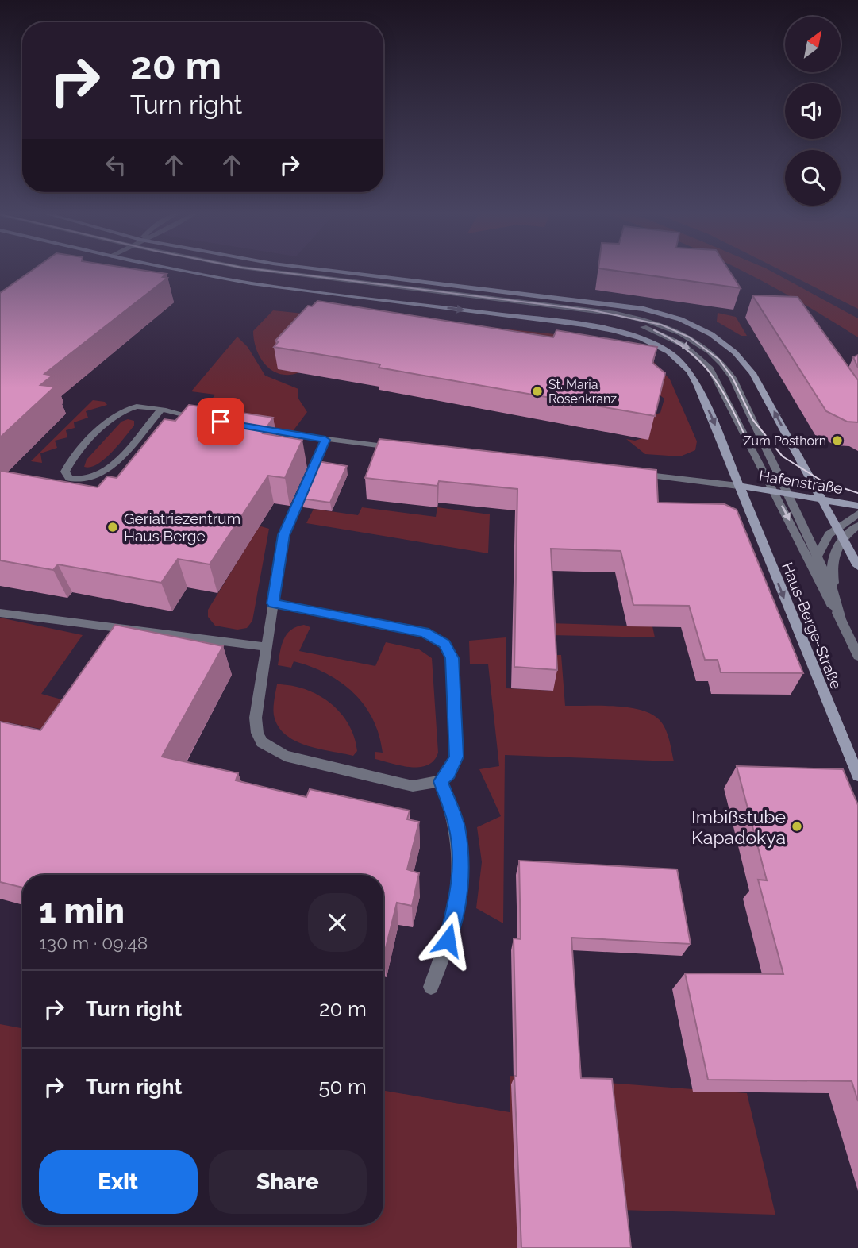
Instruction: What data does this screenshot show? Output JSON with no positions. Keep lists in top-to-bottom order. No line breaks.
{"streets":{"main road":["Hafenstraße","Haus-Berge-Straße"]},"crossings":[["Hafenstraße","Haus-Berge-Straße"]],"places":["St. Maria Rosenkranz","Zum Posthorn","Geriatriezentrum Haus Berge","Imbißstube Kapadokya"],"north":"top right","page":{"turn":["20 m","Turn right"],"heading":["1 min","130 m · 09:48"],"list":[{"name":"Turn right","value":"20 m"},{"name":"Turn right","value":"50 m"}],"buttons":["Exit","Share"]}}
